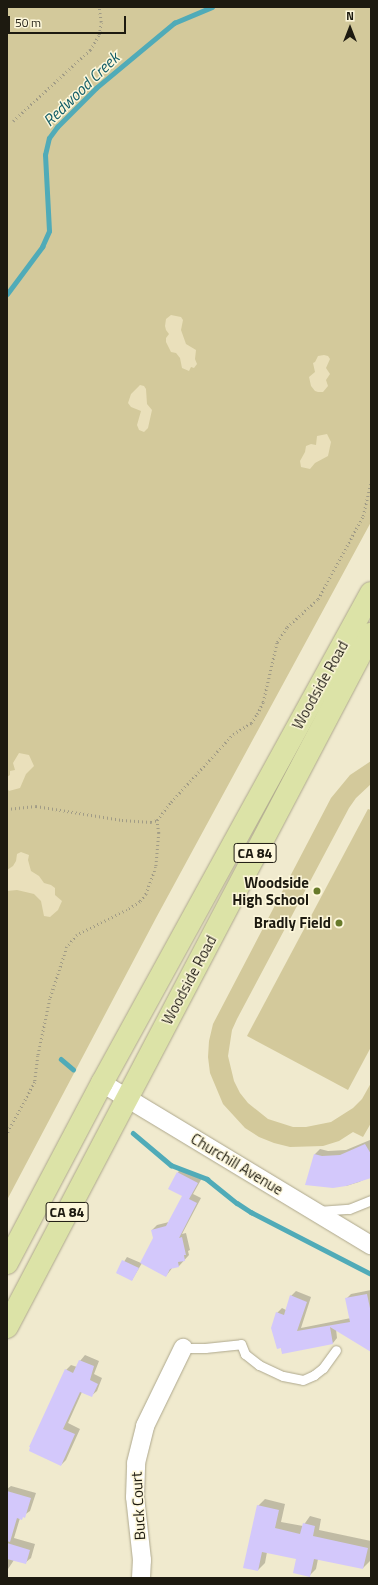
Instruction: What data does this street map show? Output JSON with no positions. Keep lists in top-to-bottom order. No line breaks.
{"streets":{"main road":["Woodside Road","CA 84"],"street":["Churchill Avenue","Buck Court"]},"crossings":[["Woodside Road","Churchill Avenue"]],"water":["Redwood Creek"],"places":["Woodside High School","Bradly Field"],"scale_bar":"50 m","north":"top"}
